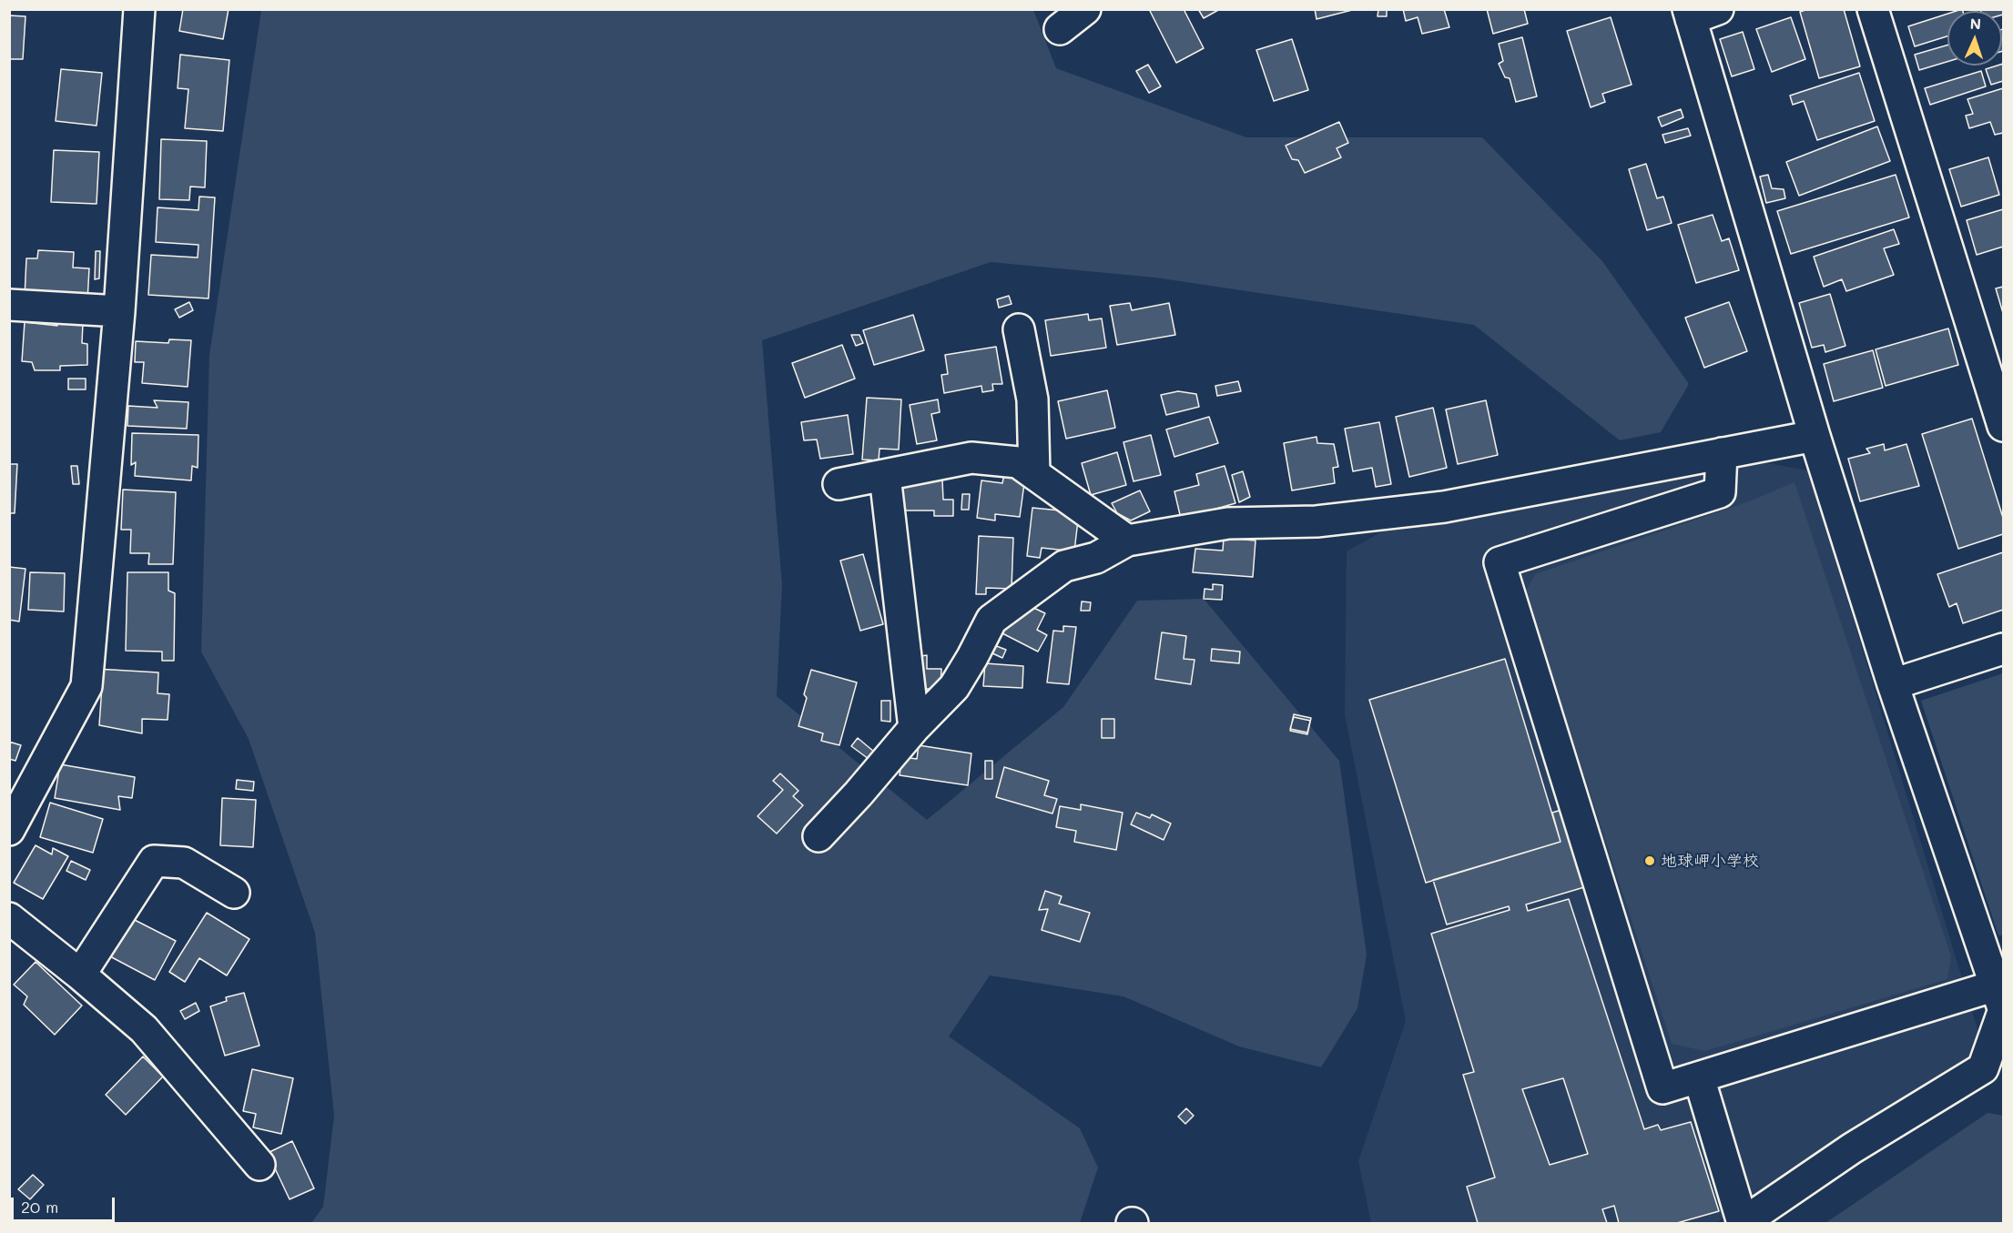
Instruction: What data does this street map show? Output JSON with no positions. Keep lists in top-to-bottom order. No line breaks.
{"places":["地球岬小学校"],"scale_bar":"20 m","north":"top"}
